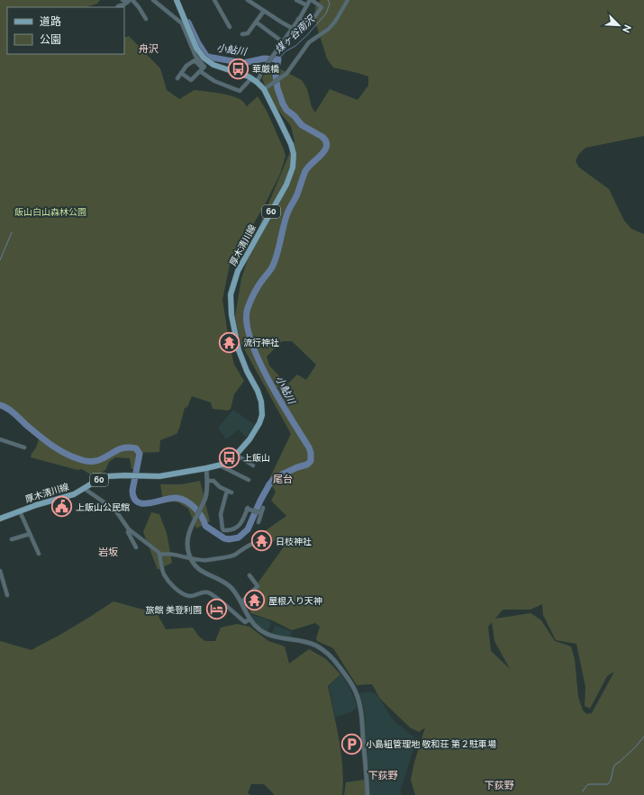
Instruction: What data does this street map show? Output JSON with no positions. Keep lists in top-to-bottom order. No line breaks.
{"streets":{"main road":["60","厚木清川線"]},"crossings":[["60","厚木清川線"]],"districts":["舟沢","尾台","岩坂","下荻野","下荻野"],"water":["煤ヶ谷南沢","小鮎川"],"parks":["飯山白山森林公園"],"places":{"bus stop":["華厳橋","上飯山"],"temple":["流行神社","日枝神社","屋根入り天神"],"public building":["上飯山公民館"],"hotel":["旅館 美登利園"],"parking":["小島組管理地 敬和荘 第２駐車場"]},"legend":["道路","公園"],"north":"bottom right"}
